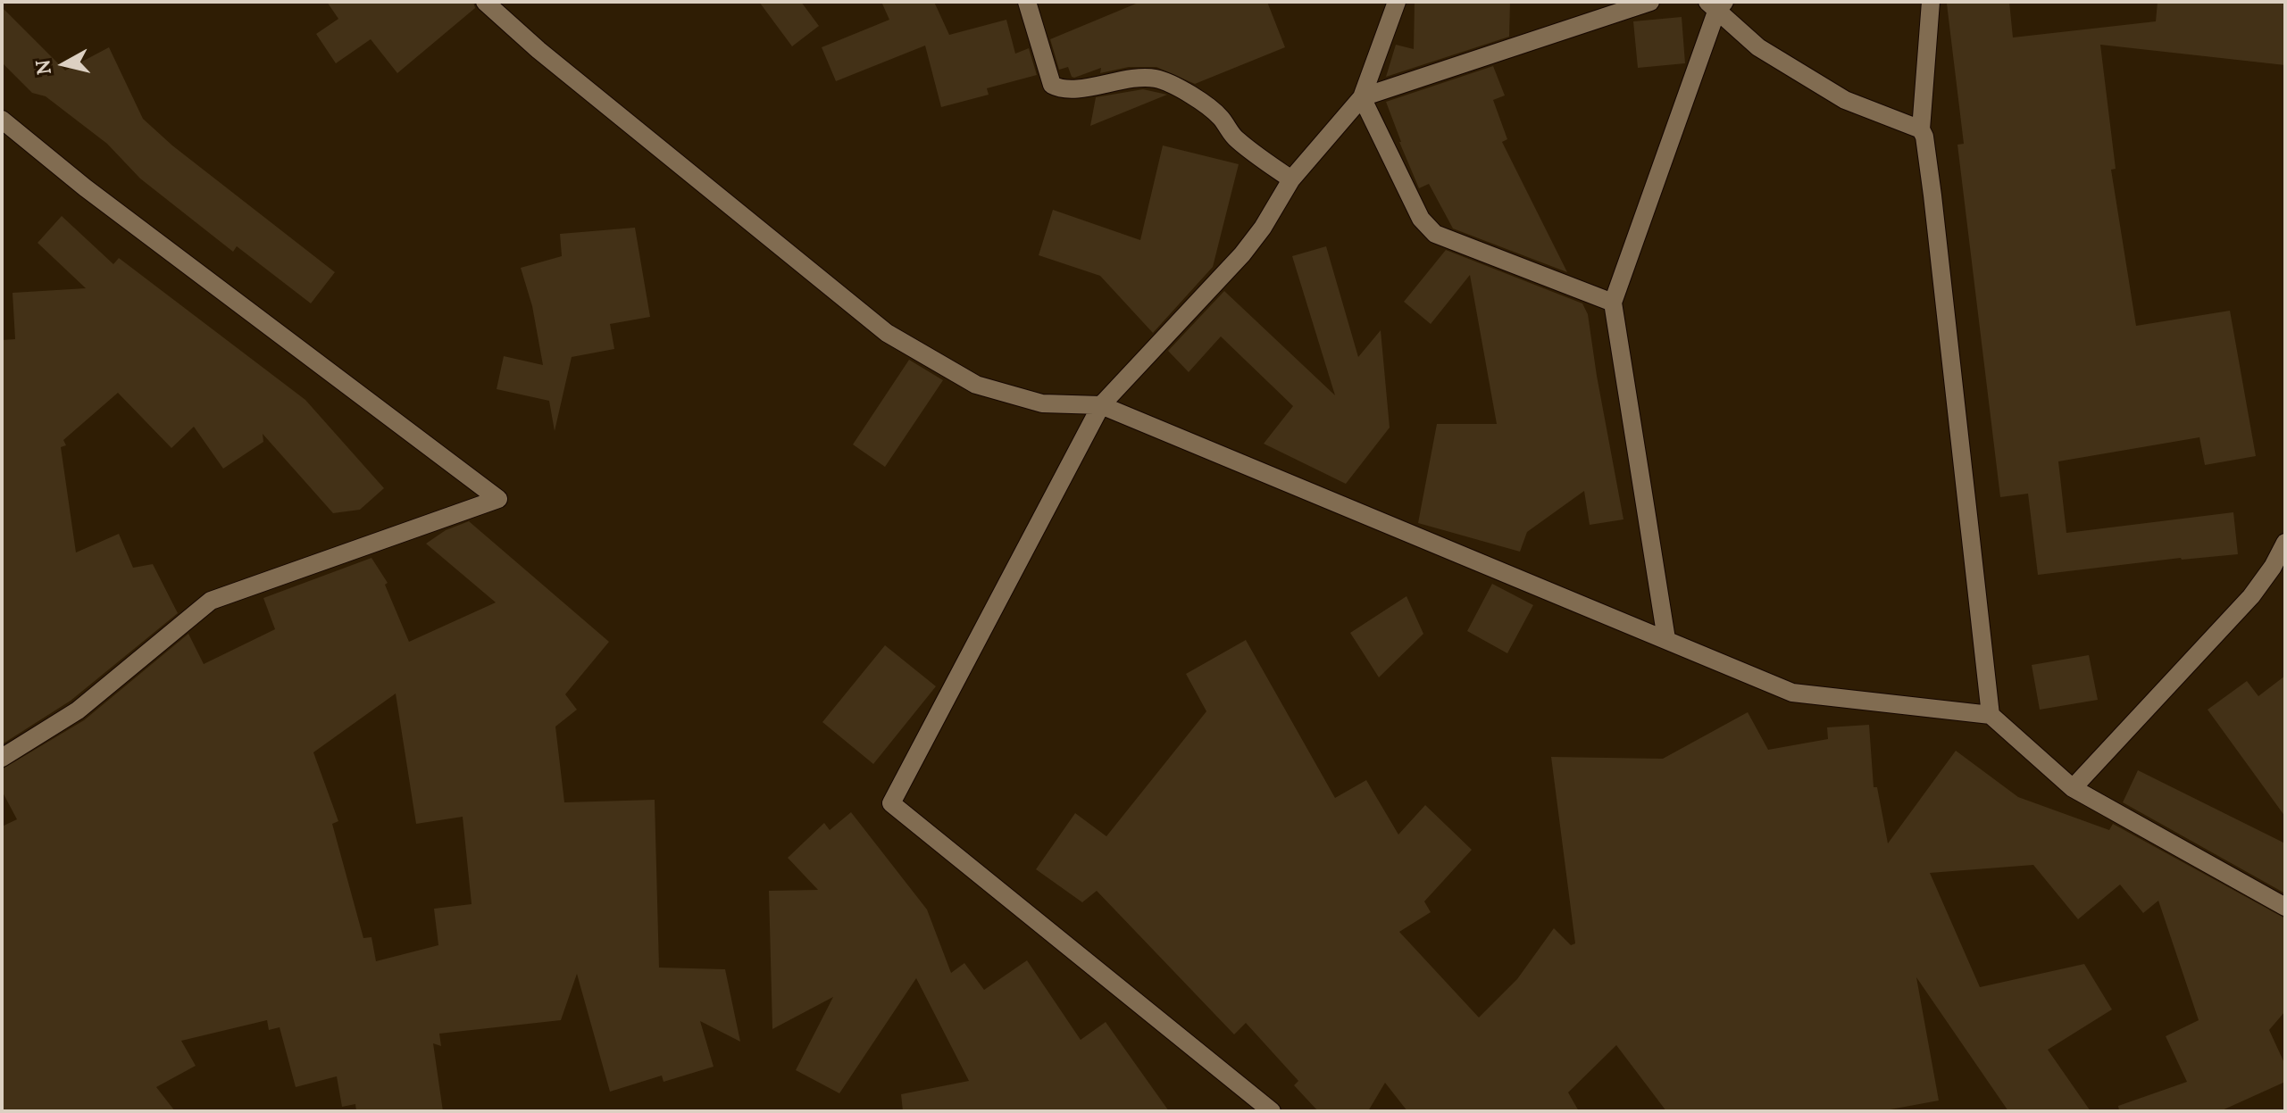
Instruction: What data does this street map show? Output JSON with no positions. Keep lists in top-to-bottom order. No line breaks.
{"north":"left"}
